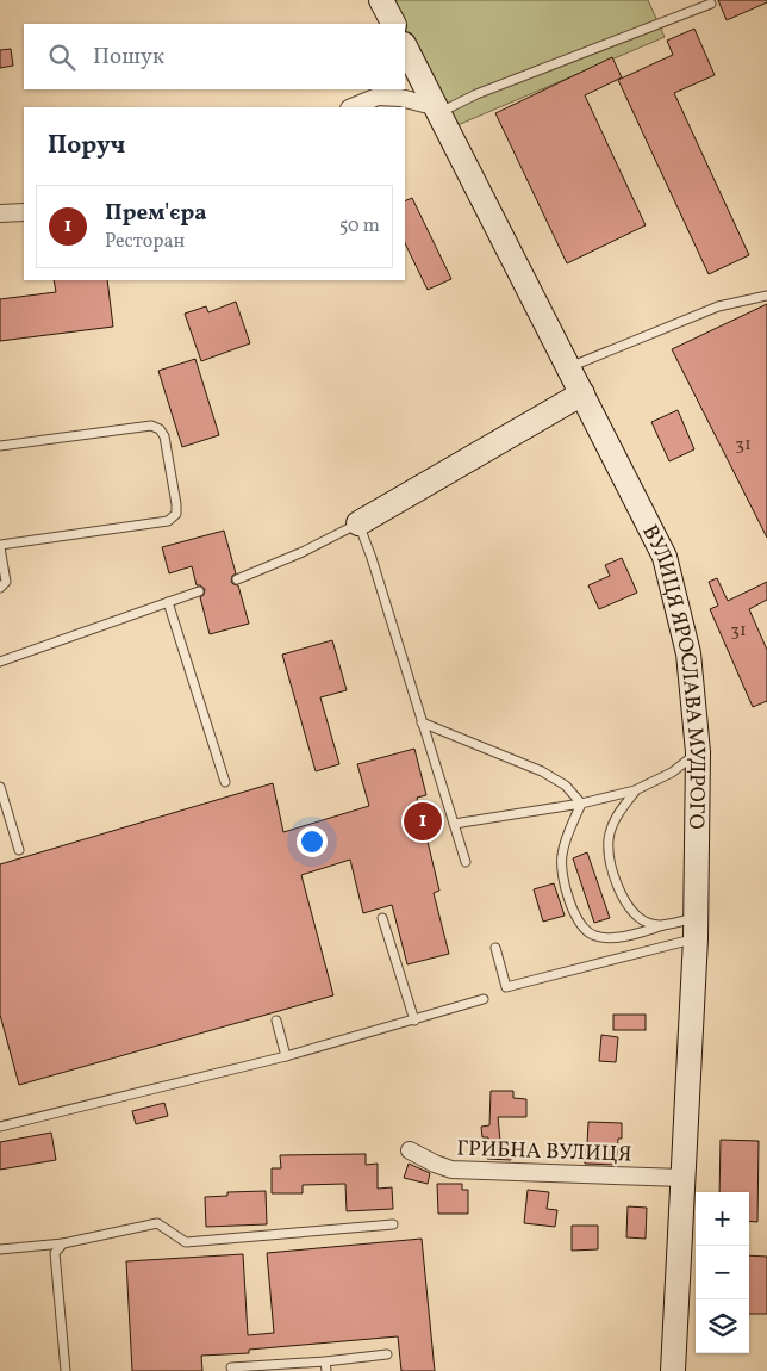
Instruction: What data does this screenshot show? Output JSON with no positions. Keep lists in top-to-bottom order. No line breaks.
{"streets":{"main road":["ВУЛИЦЯ ЯРОСЛАВА МУДРОГО"],"street":["ГРИБНА ВУЛИЦЯ"]},"crossings":[["ВУЛИЦЯ ЯРОСЛАВА МУДРОГО","ГРИБНА ВУЛИЦЯ"]],"house_numbers":["31","31"],"page":{"search":"Пошук","heading":"Поруч","list":[{"mark":"1","name":"Прем'єра","note":"Ресторан","value":"50 m"}],"pins":"1","map_buttons":["+","−"]}}
